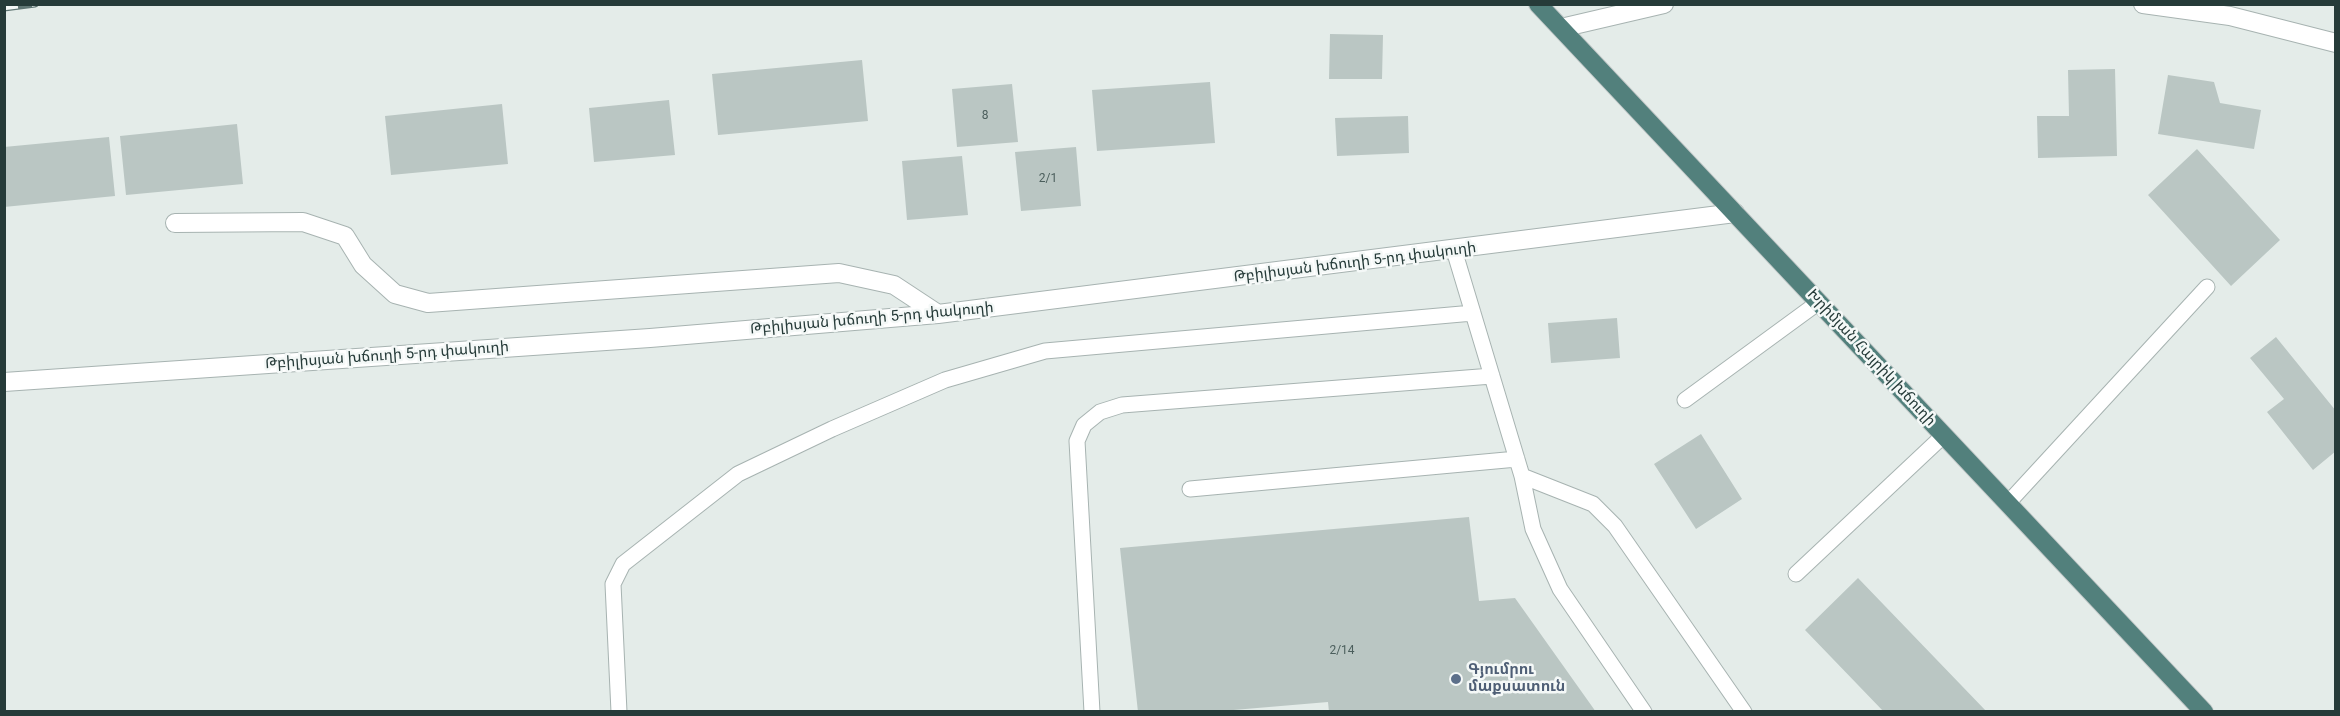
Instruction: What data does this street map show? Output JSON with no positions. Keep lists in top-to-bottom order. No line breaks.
{"streets":{"highway":["Խրիմյան Հայրիկ խճուղի"],"street":["Թբիլիսյան խճուղի 5-րդ փակուղի"]},"crossings":[["Թբիլիսյան խճուղի 5-րդ փակուղի","Խրիմյան Հայրիկ խճուղի"]],"places":["Գյումրու մաքսատուն"],"house_numbers":["8","2/1","2/14"]}
